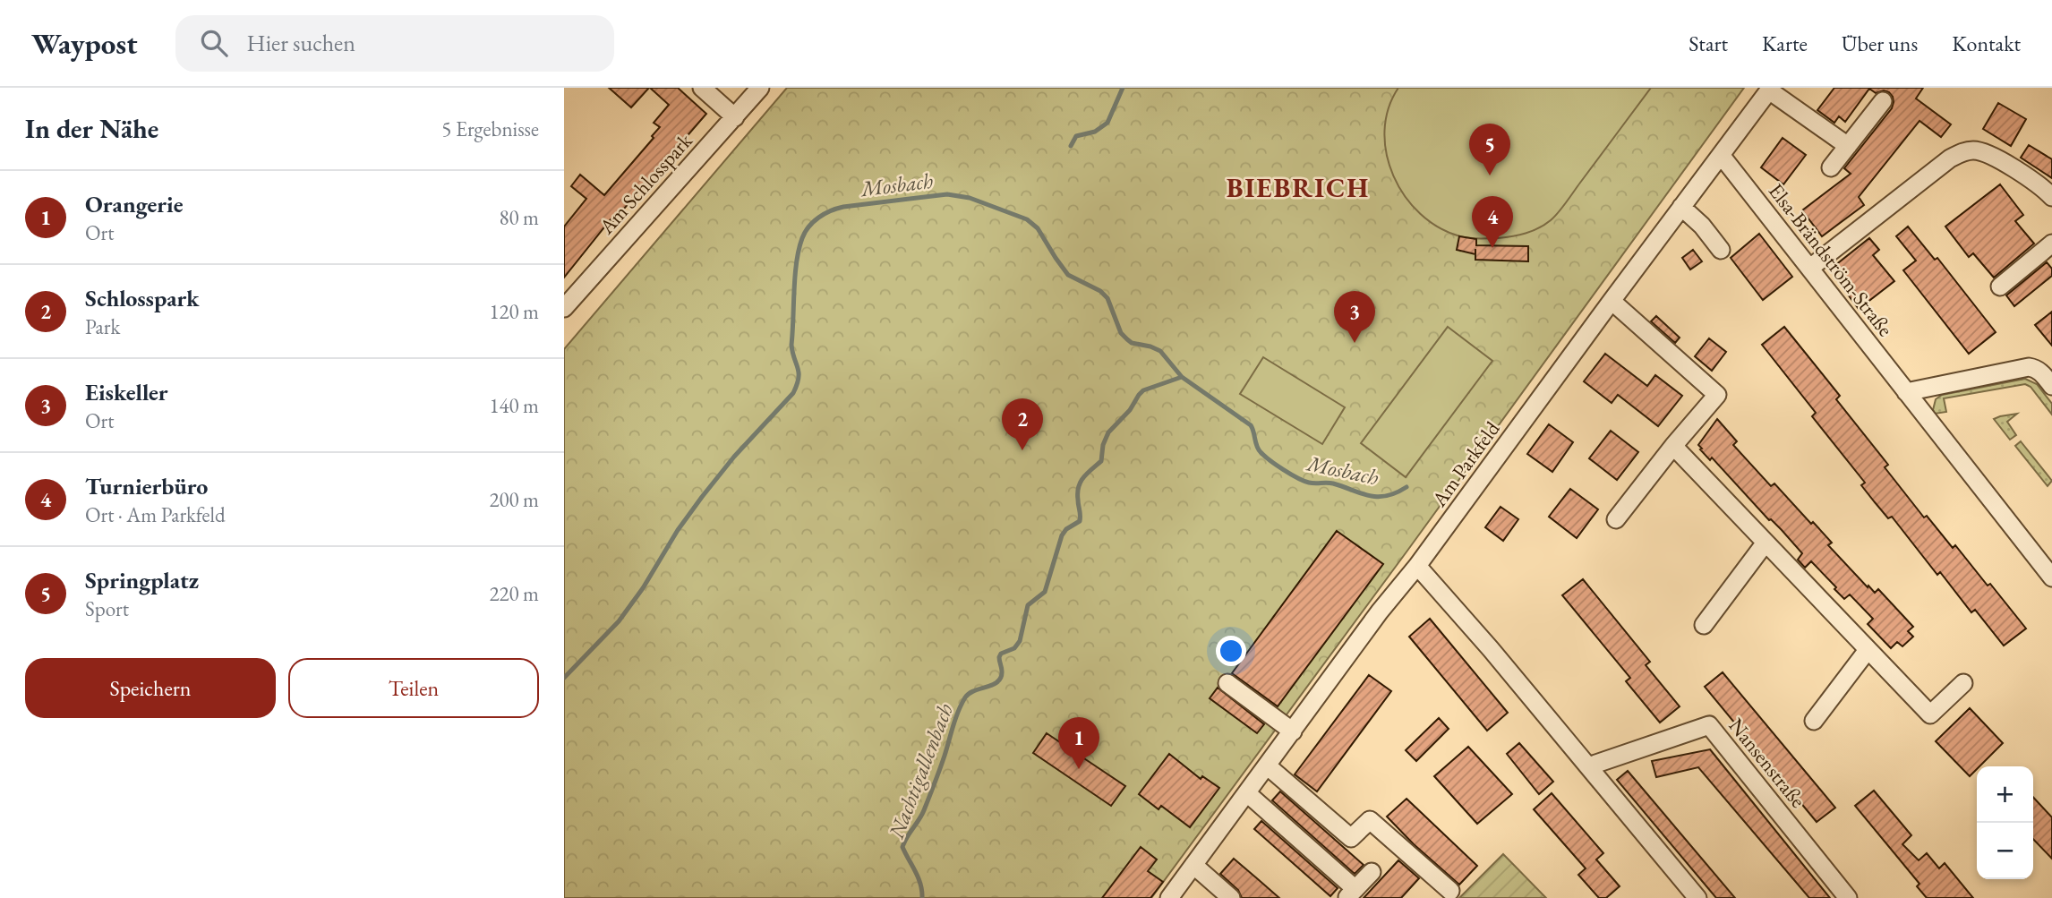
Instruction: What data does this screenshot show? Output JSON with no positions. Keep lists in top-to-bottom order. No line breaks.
{"streets":{"street":["Am Schlosspark","Elsa-Brändström-Straße","Am Parkfeld","Nansenstraße"]},"crossings":[["Elsa-Brändström-Straße","Am Parkfeld"]],"districts":["BIEBRICH"],"water":["Mosbach","Nachtigallenbach"],"page":{"header":"Waypost","search":"Hier suchen","nav":["Start","Karte","Über uns","Kontakt"],"heading":["In der Nähe","5 Ergebnisse"],"pins":["5","4","3","2","1"],"list":[{"mark":"1","name":"Orangerie","note":"Ort","value":"80 m"},{"mark":"2","name":"Schlosspark","note":"Park","value":"120 m"},{"mark":"3","name":"Eiskeller","note":"Ort","value":"140 m"},{"mark":"4","name":"Turnierbüro","note":"Ort · Am Parkfeld","value":"200 m"},{"mark":"5","name":"Springplatz","note":"Sport","value":"220 m"}],"buttons":["Speichern","Teilen"],"map_buttons":["+","−"]}}
